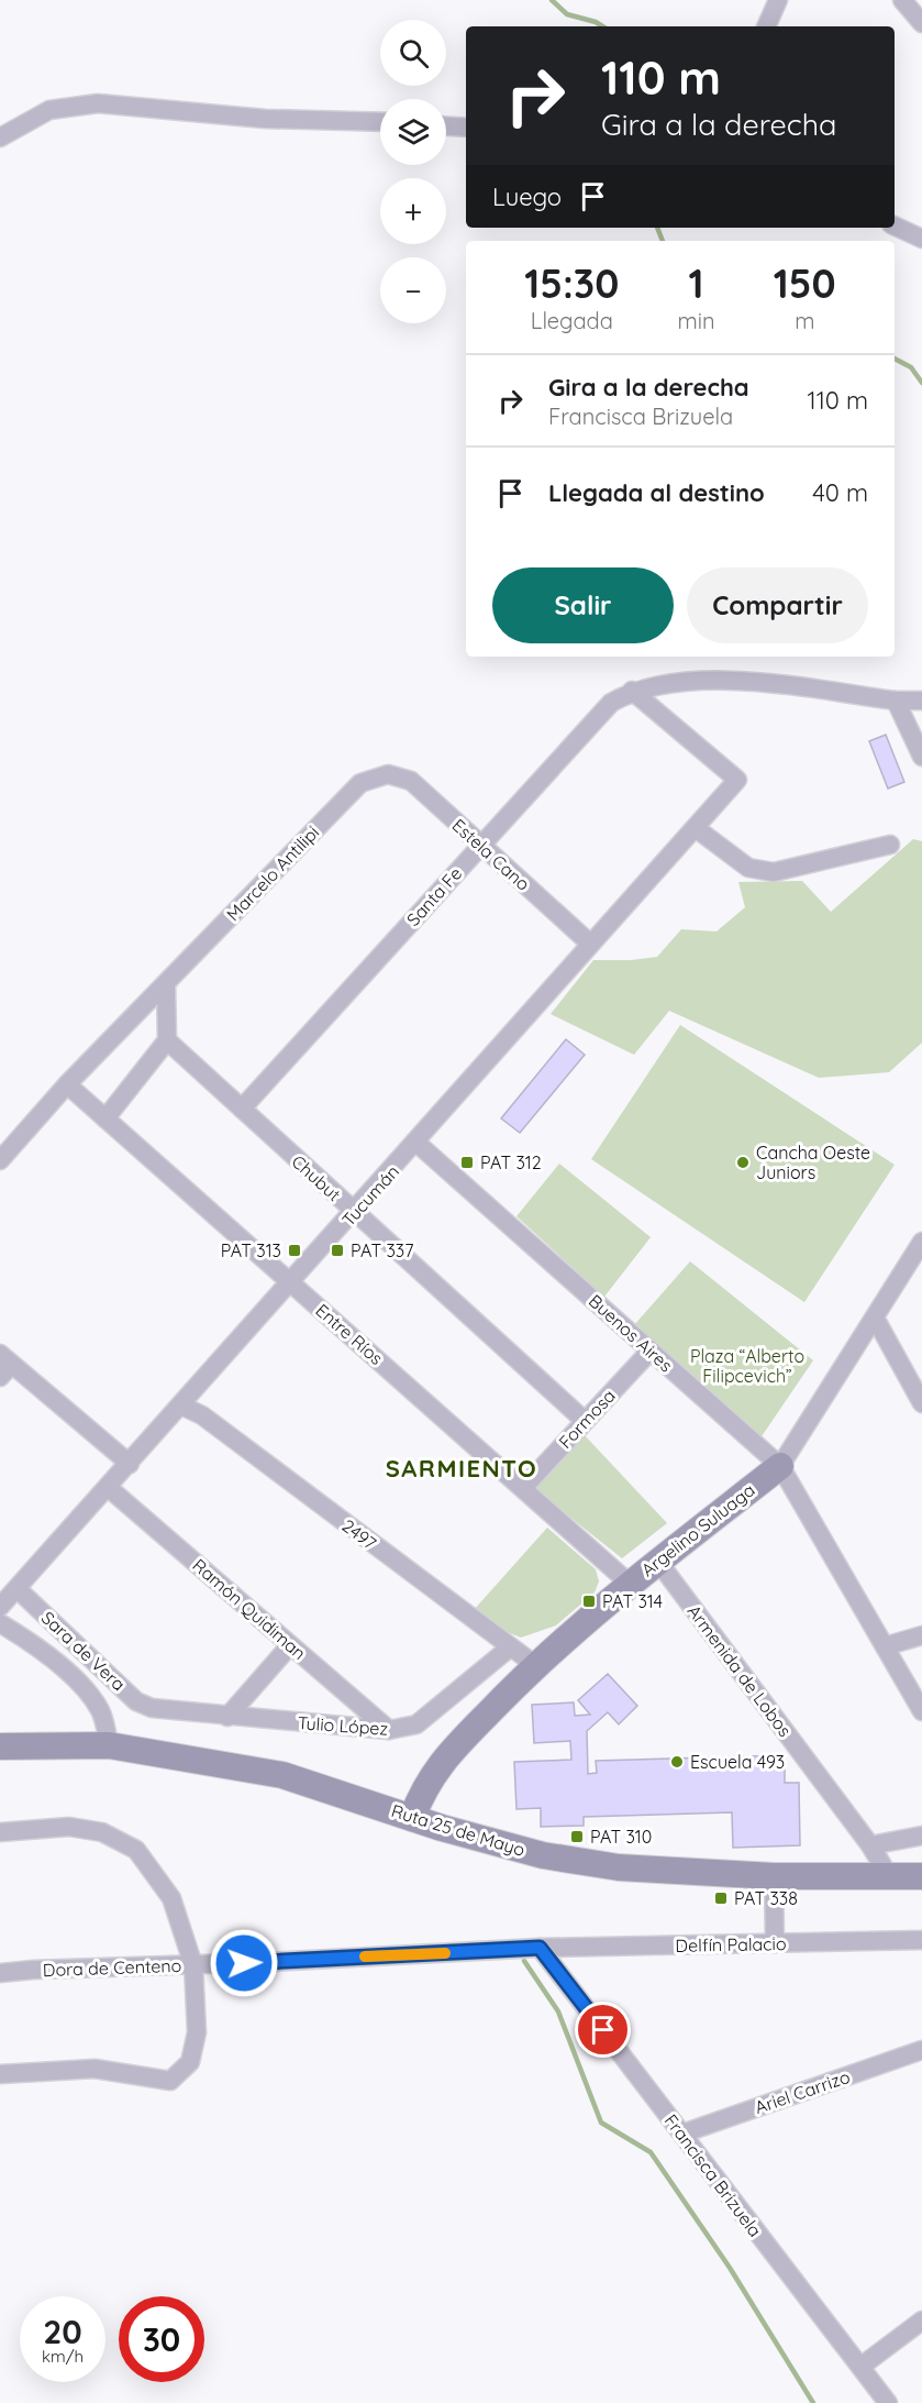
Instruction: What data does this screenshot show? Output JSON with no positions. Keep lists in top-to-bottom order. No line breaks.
{"streets":{"main road":["Argelino Suluaga","Ruta 25 de Mayo"],"street":["Estela Cano","Marcelo Antilipi","Santa Fe","Chubut","Tucumán","Buenos Aires","Entre Ríos","Formosa","2497","Ramón Quidiman","Sara de Vera","Armenida de Lobos","Tulio López","Delfín Palacio","Dora de Centeno","Ariel Carrizo","Francisca Brizuela"]},"crossings":[["Estela Cano","Marcelo Antilipi"],["Estela Cano","Santa Fe"],["Estela Cano","Tucumán"],["Marcelo Antilipi","Entre Ríos"],["Santa Fe","Chubut"],["Santa Fe","Tucumán"],["Chubut","Tucumán"],["Chubut","Formosa"],["Tucumán","Buenos Aires"],["Tucumán","Entre Ríos"],["Tucumán","2497"],["Tucumán","Ramón Quidiman"],["Tucumán","Sara de Vera"],["Buenos Aires","Formosa"],["Buenos Aires","Argelino Suluaga"],["Entre Ríos","Formosa"],["Entre Ríos","Argelino Suluaga"],["Argelino Suluaga","2497"],["Argelino Suluaga","Armenida de Lobos"],["Argelino Suluaga","Ruta 25 de Mayo"],["2497","Tulio López"],["Ramón Quidiman","Tulio López"],["Sara de Vera","Tulio López"],["Armenida de Lobos","Ruta 25 de Mayo"],["Delfín Palacio","Dora de Centeno"],["Delfín Palacio","Francisca Brizuela"],["Dora de Centeno","Francisca Brizuela"],["Ariel Carrizo","Francisca Brizuela"]],"districts":["SARMIENTO"],"parks":["Plaza “Alberto Filipcevich”"],"places":{"transit":["PAT 312","PAT 313","PAT 337","PAT 314","PAT 310","PAT 338"],"other":["Cancha Oeste Juniors","Escuela 493"]},"page":{"map_buttons":["+","−"],"turn":["110 m","Gira a la derecha"],"then":"Luego","eta":["15:30","Llegada","1","min","150","m"],"list":[{"name":"Gira a la derecha","note":"Francisca Brizuela","value":"110 m"},{"name":"Llegada al destino","value":"40 m"}],"buttons":["Salir","Compartir"],"speed":"20 km/h","limit":"30"}}
